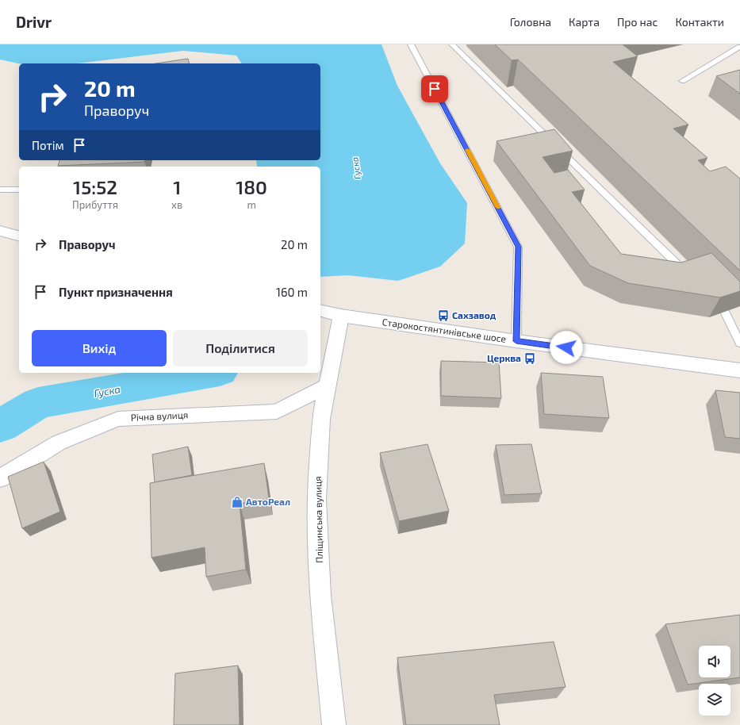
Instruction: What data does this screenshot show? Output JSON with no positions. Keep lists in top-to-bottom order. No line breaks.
{"streets":{"street":["Старокостянтинівське шосе","Річна вулиця","Пліщинська вулиця"]},"crossings":[["Старокостянтинівське шосе","Пліщинська вулиця"],["Річна вулиця","Пліщинська вулиця"]],"water":["Гуска"],"places":{"bus stop":["Сахзавод","Церква"],"shop":["АвтоРеал"]},"page":{"header":"Drivr","nav":["Головна","Карта","Про нас","Контакти"],"turn":["20 m","Праворуч"],"then":"Потім","eta":["15:52","Прибуття","1","хв","180","m"],"list":[{"name":"Праворуч","value":"20 m"},{"name":"Пункт призначення","value":"160 m"}],"buttons":["Вихід","Поділитися"]}}
